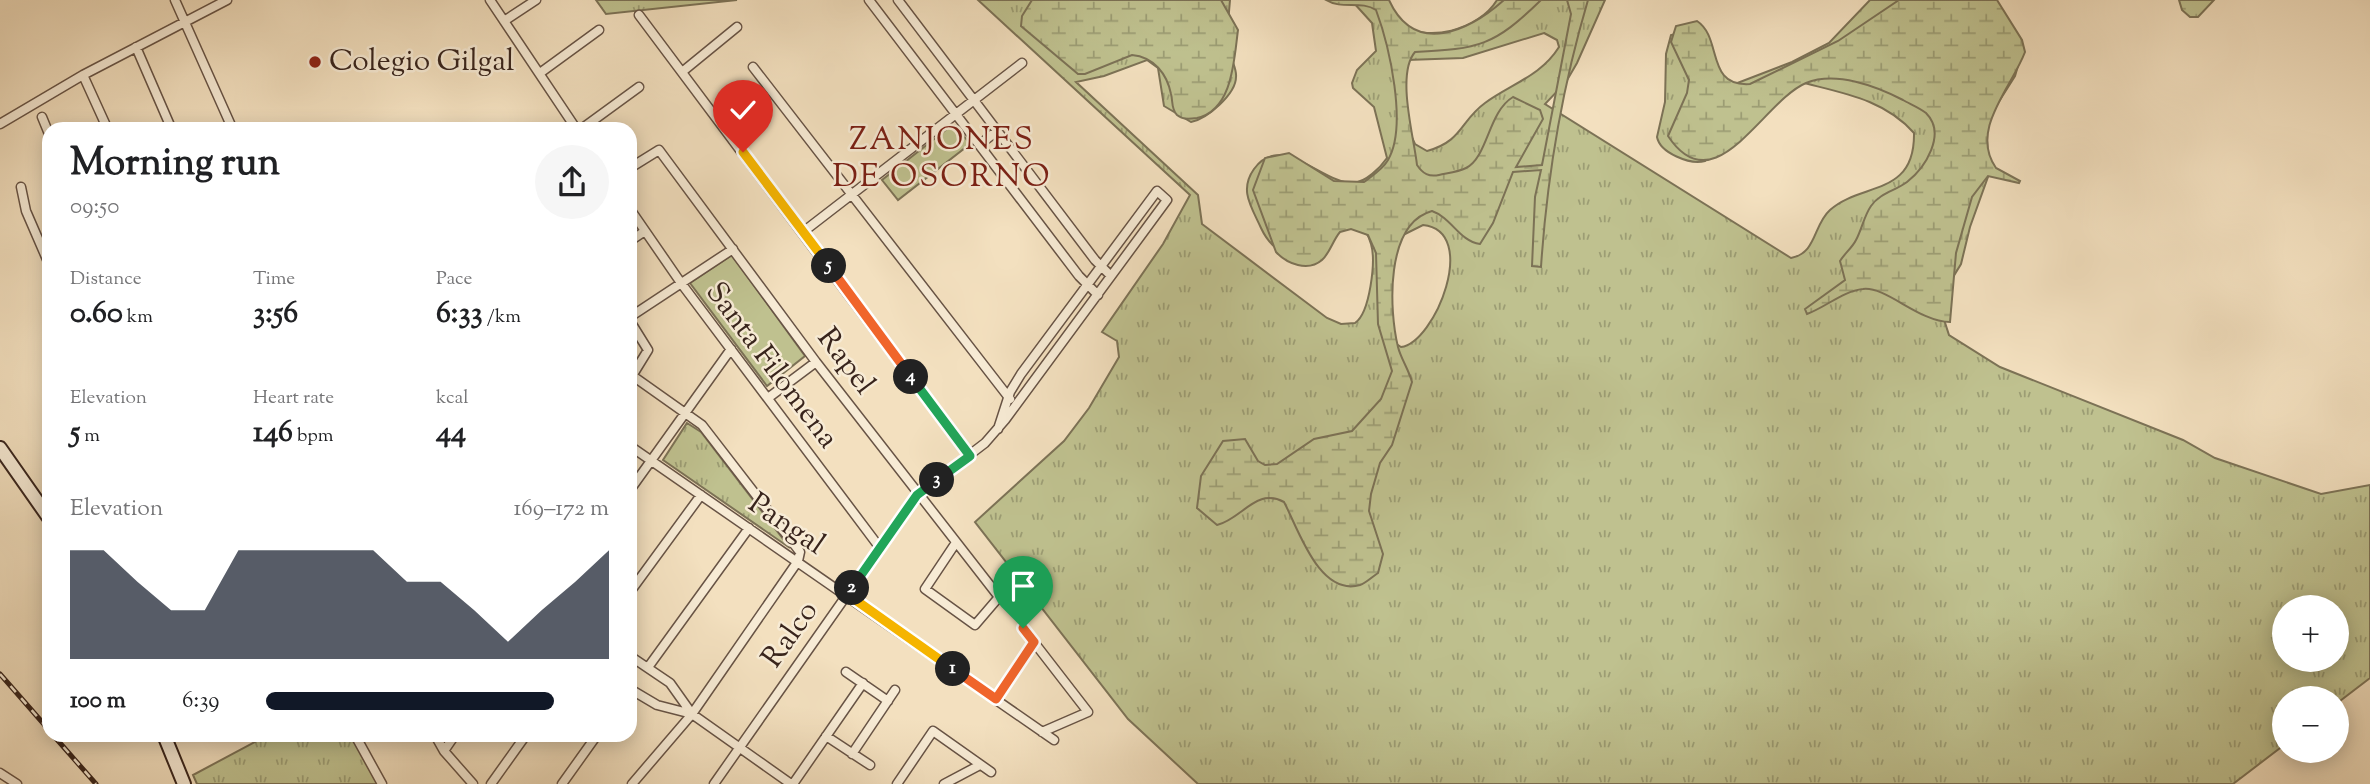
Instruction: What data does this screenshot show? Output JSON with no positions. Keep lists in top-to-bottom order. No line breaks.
{"streets":{"street":["Rapel","Santa Filomena","Pangal","Ralco"]},"crossings":[["Rapel","Ralco"],["Santa Filomena","Ralco"],["Pangal","Ralco"]],"districts":["ZANJONES DE OSORNO"],"places":["Colegio Gilgal"],"page":{"heading":["Morning run","09:50"],"stats":[["Distance","0.60 km"],["Time","3:56"],["Pace","6:33 /km"],["Elevation","5 m"],["Heart rate","146 bpm"],["kcal","44"]],"pins":["5","4","3","2","1"],"chart":["Elevation","169–172 m"],"map_buttons":["+","−"],"list":[{"name":"100 m","note":"6:39"}]}}
